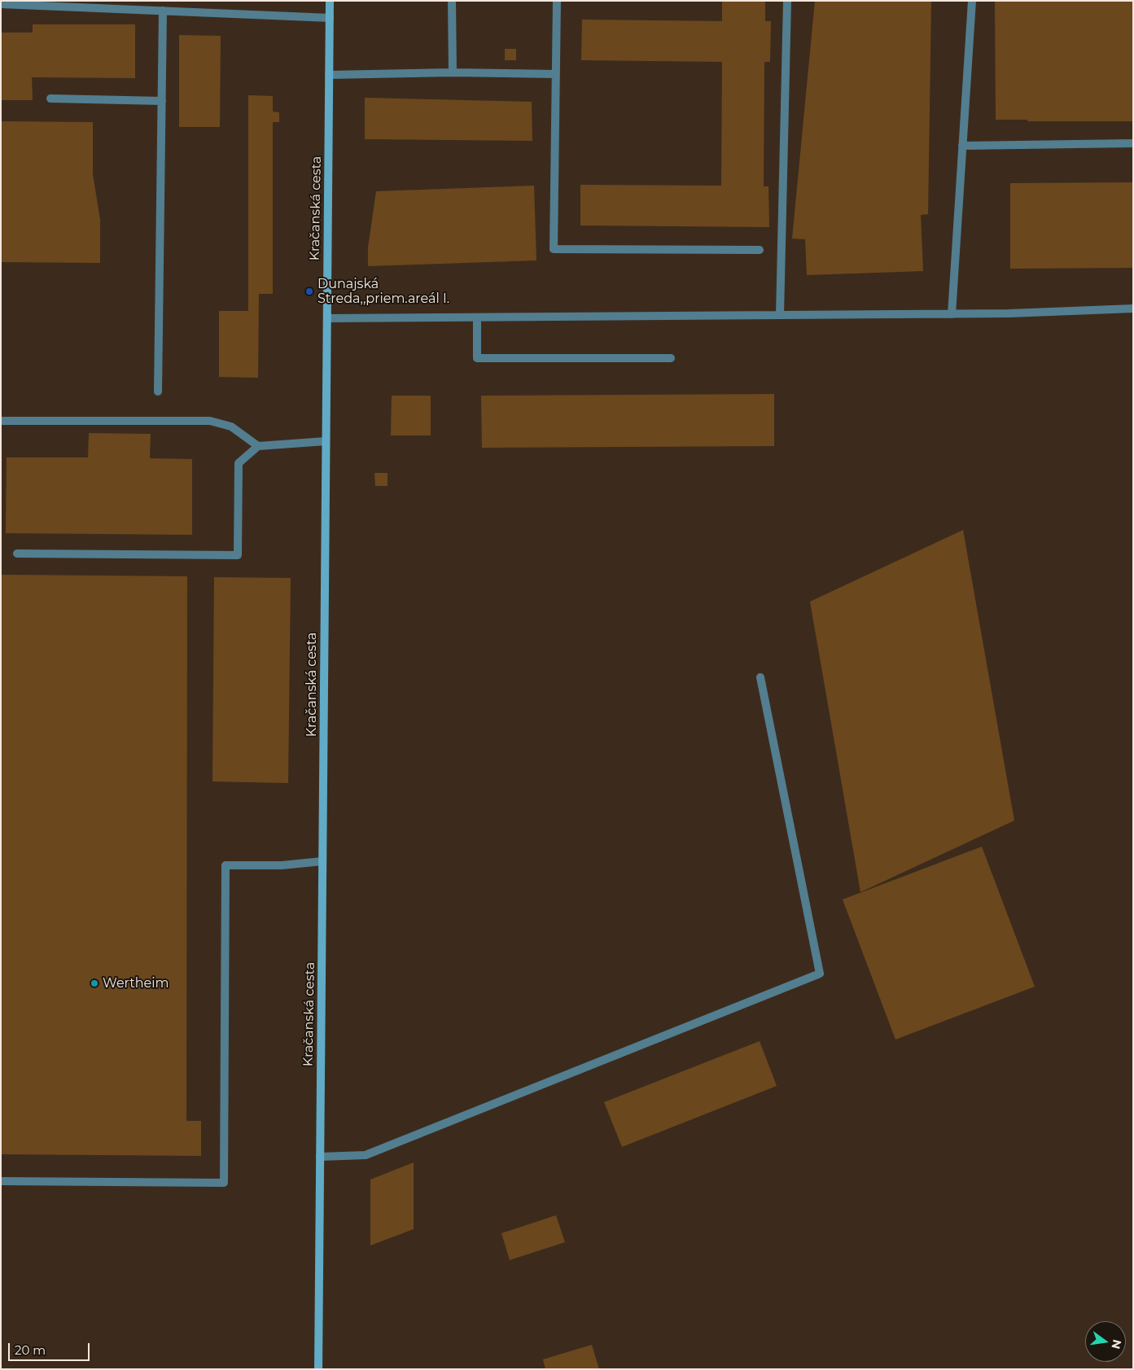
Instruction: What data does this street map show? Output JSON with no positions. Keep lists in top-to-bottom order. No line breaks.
{"streets":{"street":["Kračanská cesta"]},"places":["Dunajská Streda,,priem.areál I.","Wertheim"],"scale_bar":"20 m","north":"right"}
